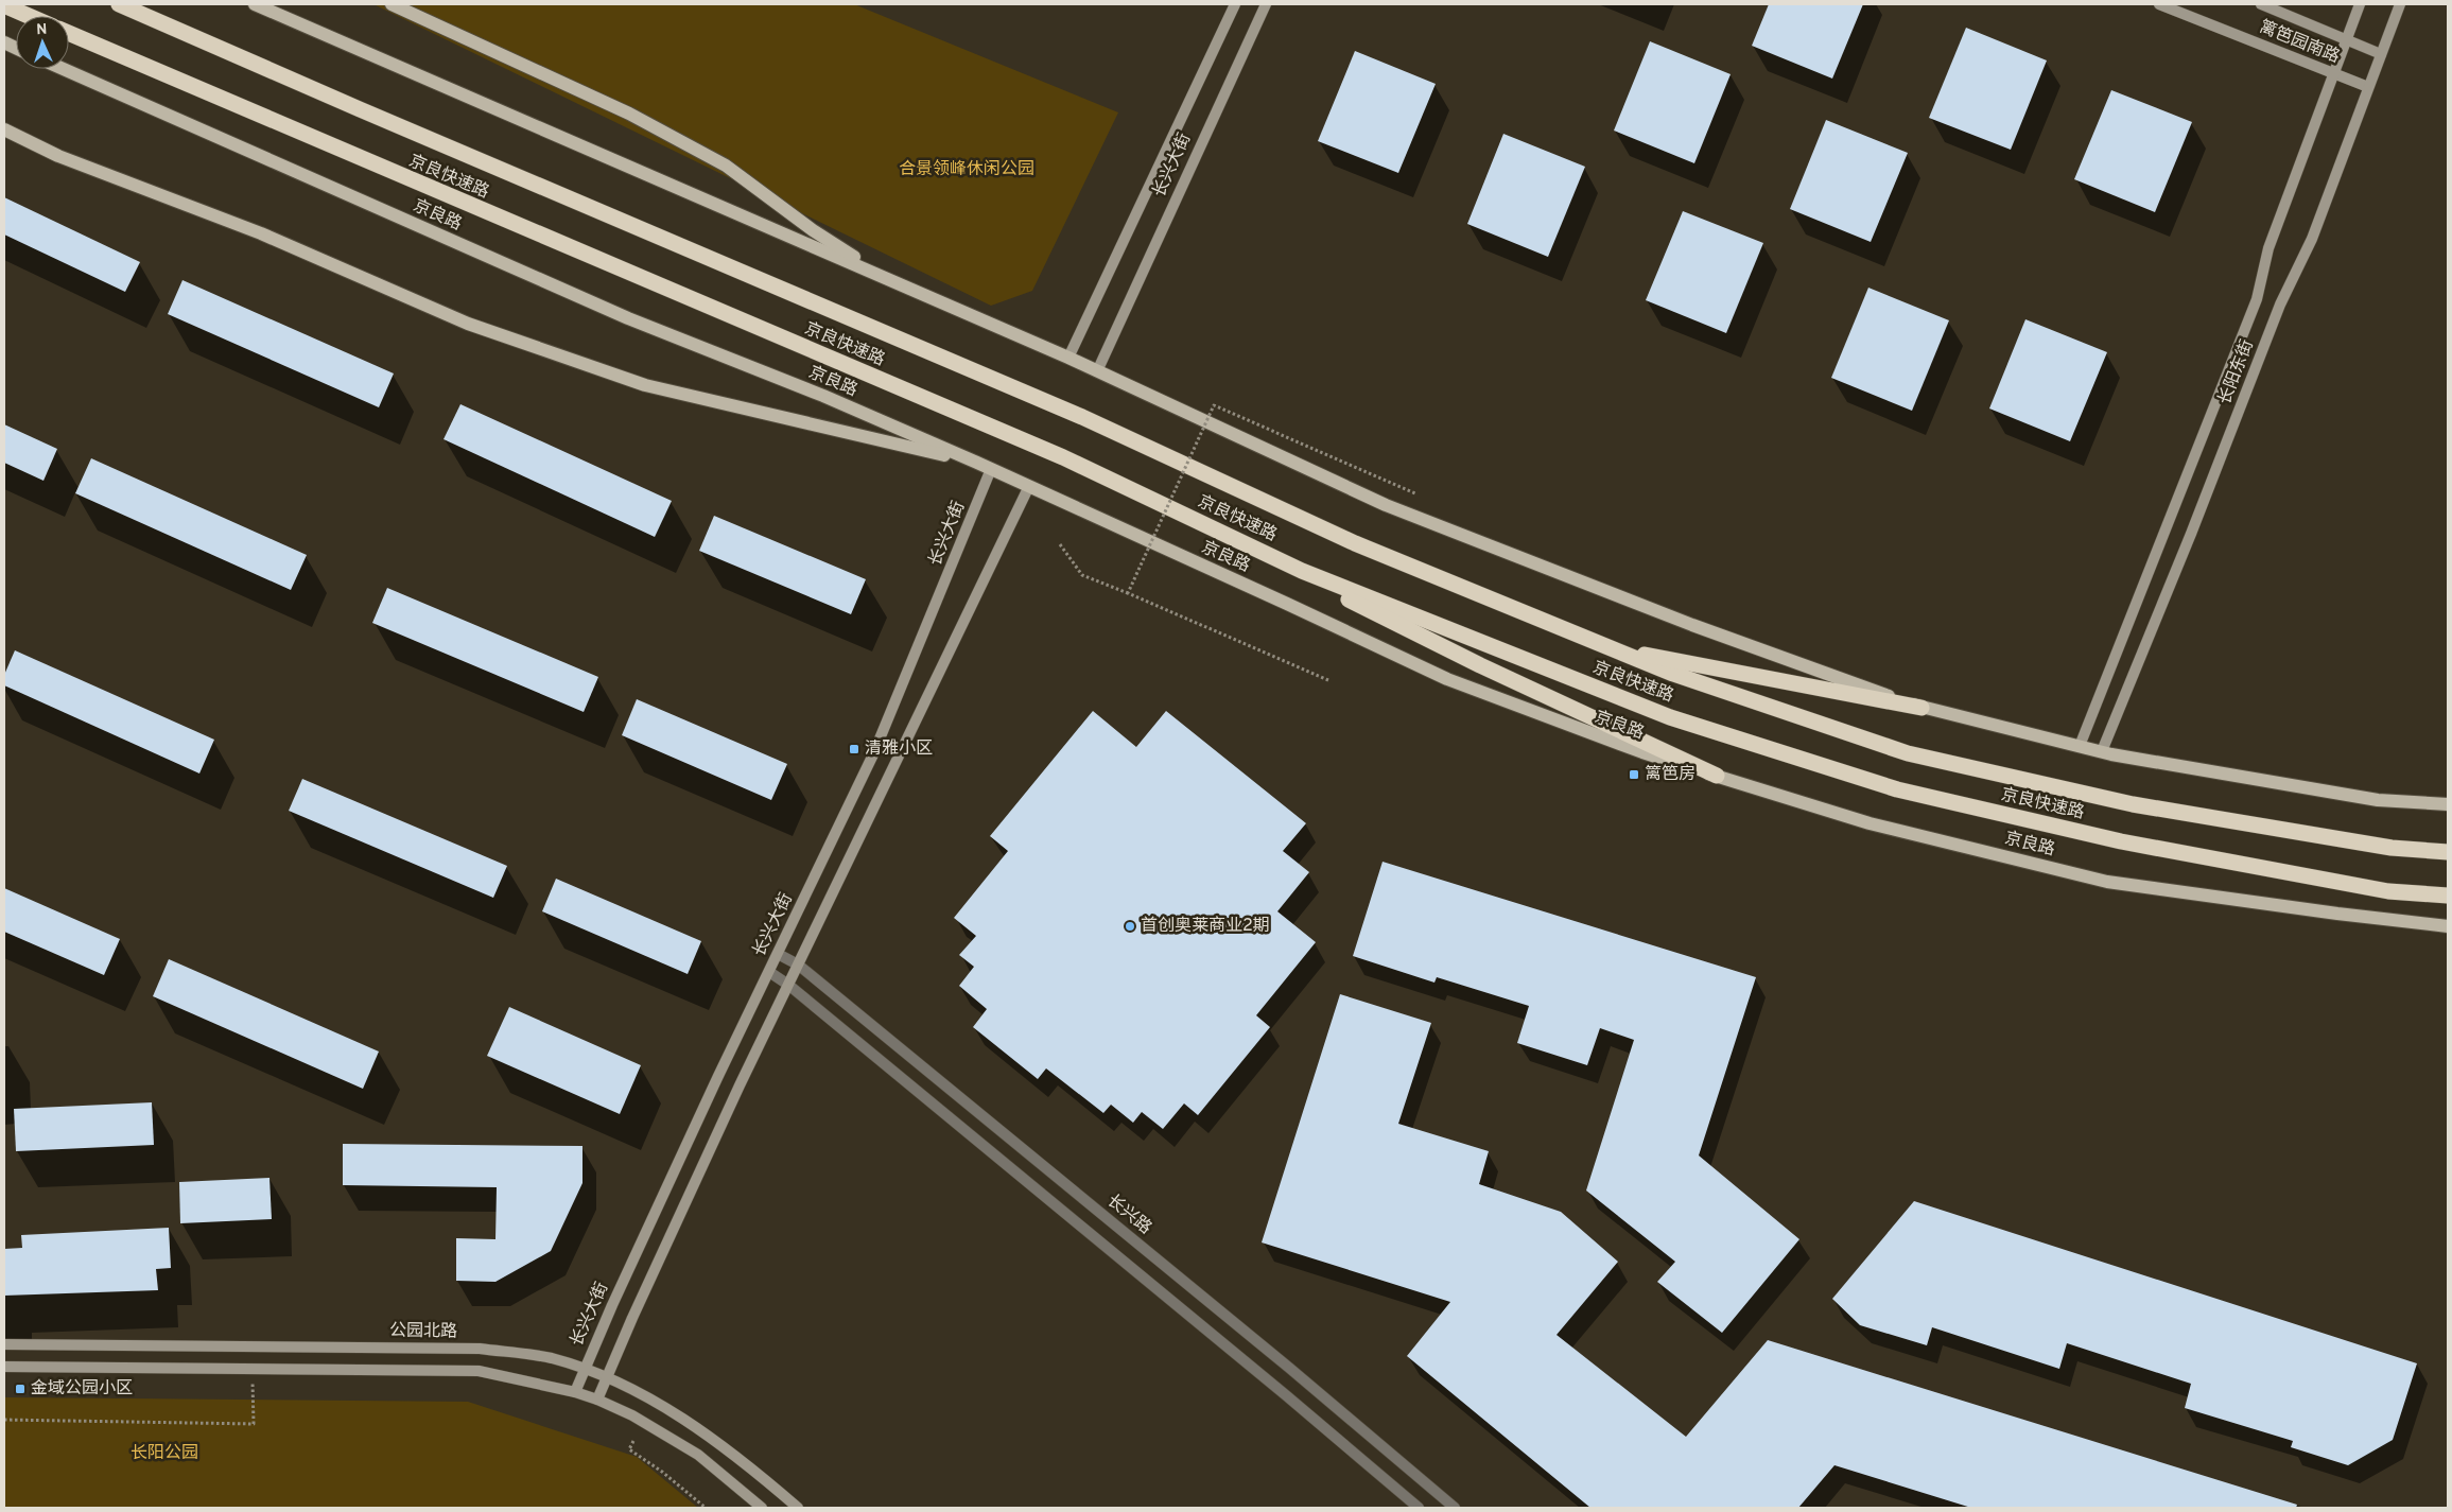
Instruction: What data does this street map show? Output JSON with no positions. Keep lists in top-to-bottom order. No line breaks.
{"streets":{"highway":["京良快速路"],"main road":["京良路"],"street":["篱笆园南路","长兴大街","长阳东街","长兴路","公园北路"]},"crossings":[["篱笆园南路","长阳东街"],["长兴大街","京良路"],["长兴大街","长兴路"],["长兴大街","公园北路"]],"parks":["合景领峰休闲公园","长阳公园"],"places":{"transit":["清雅小区","篱笆房","金域公园小区"],"other":["首创奥莱商业2期"]},"north":"top"}
